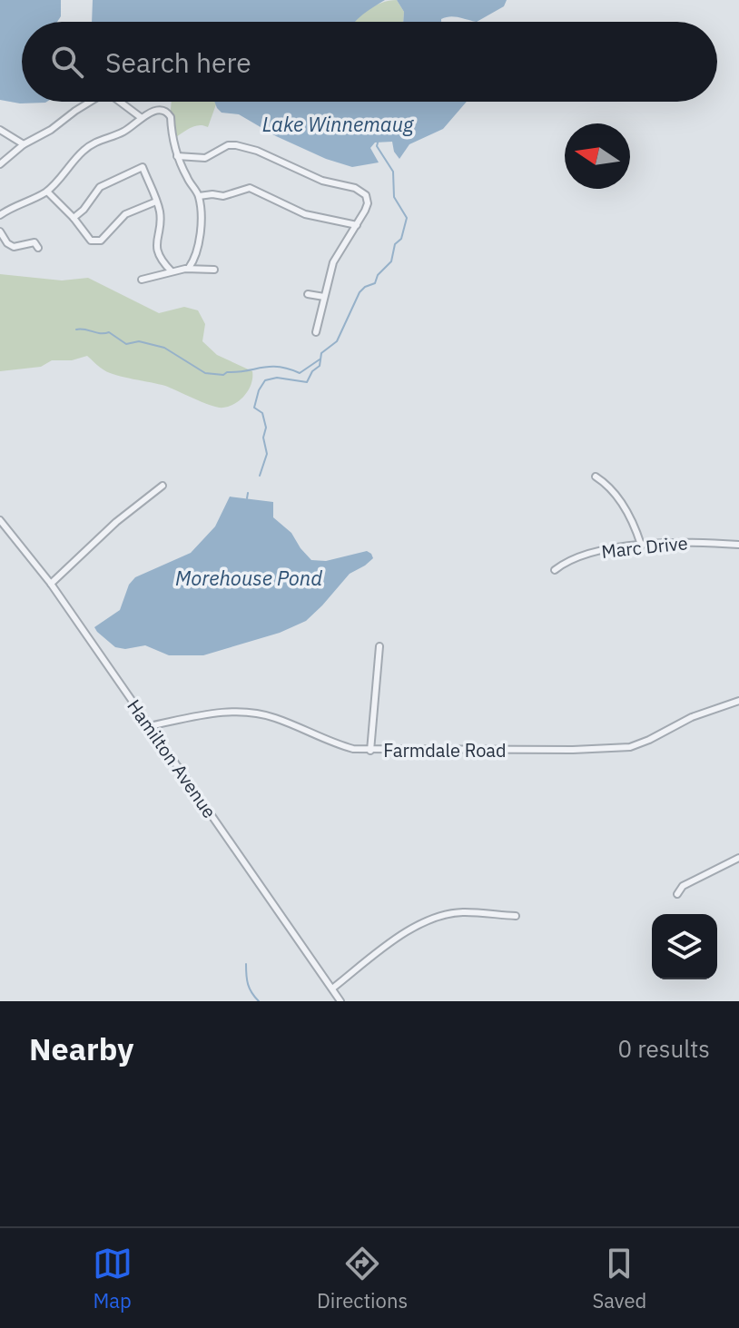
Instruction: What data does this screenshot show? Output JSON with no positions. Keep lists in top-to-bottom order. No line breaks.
{"streets":{"street":["Marc Drive","Farmdale Road","Hamilton Avenue"]},"crossings":[["Farmdale Road","Hamilton Avenue"]],"water":["Lake Winnemaug","Morehouse Pond"],"north":"left","page":{"search":"Search here","heading":["Nearby","0 results"],"nav":["Map","Directions","Saved"]}}
